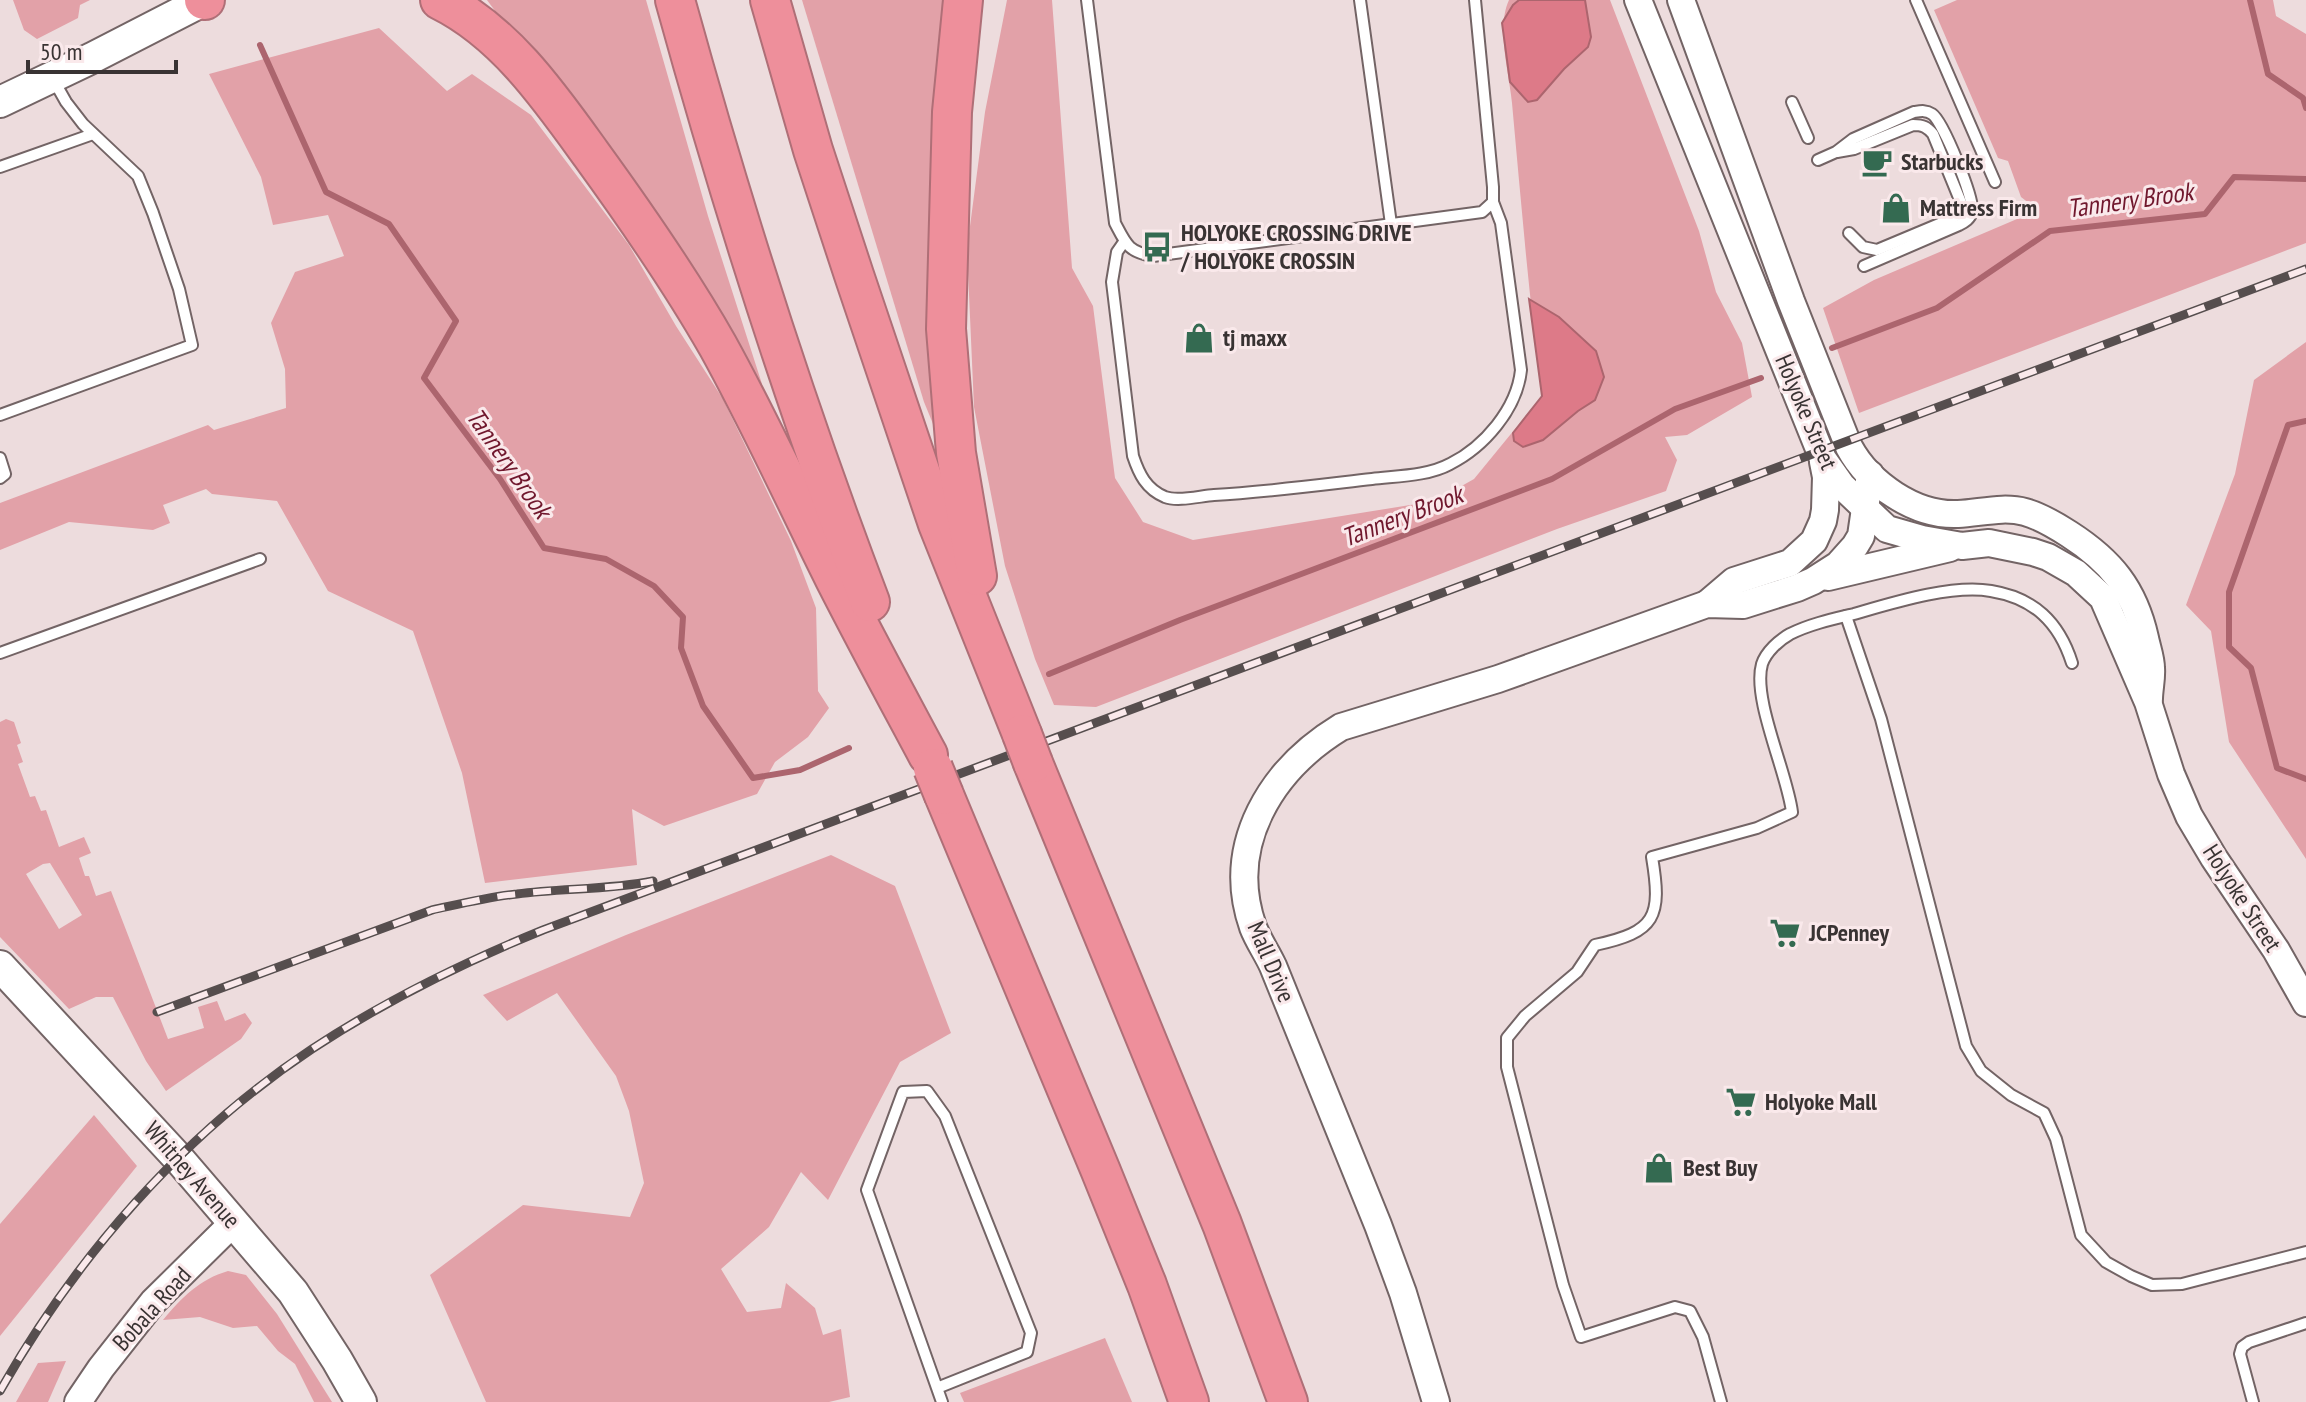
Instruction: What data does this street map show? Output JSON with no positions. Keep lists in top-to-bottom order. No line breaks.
{"streets":{"main road":["Whitney Avenue"],"street":["Holyoke Street","Mall Drive","Bobala Road"]},"crossings":[["Holyoke Street","Mall Drive"],["Whitney Avenue","Bobala Road"]],"water":["Tannery Brook"],"places":{"cafe":["Starbucks"],"shop":["Mattress Firm","tj maxx","Best Buy"],"bus stop":["HOLYOKE CROSSING DRIVE / HOLYOKE CROSSIN"],"supermarket":["JCPenney","Holyoke Mall"]},"scale_bar":"50 m"}
